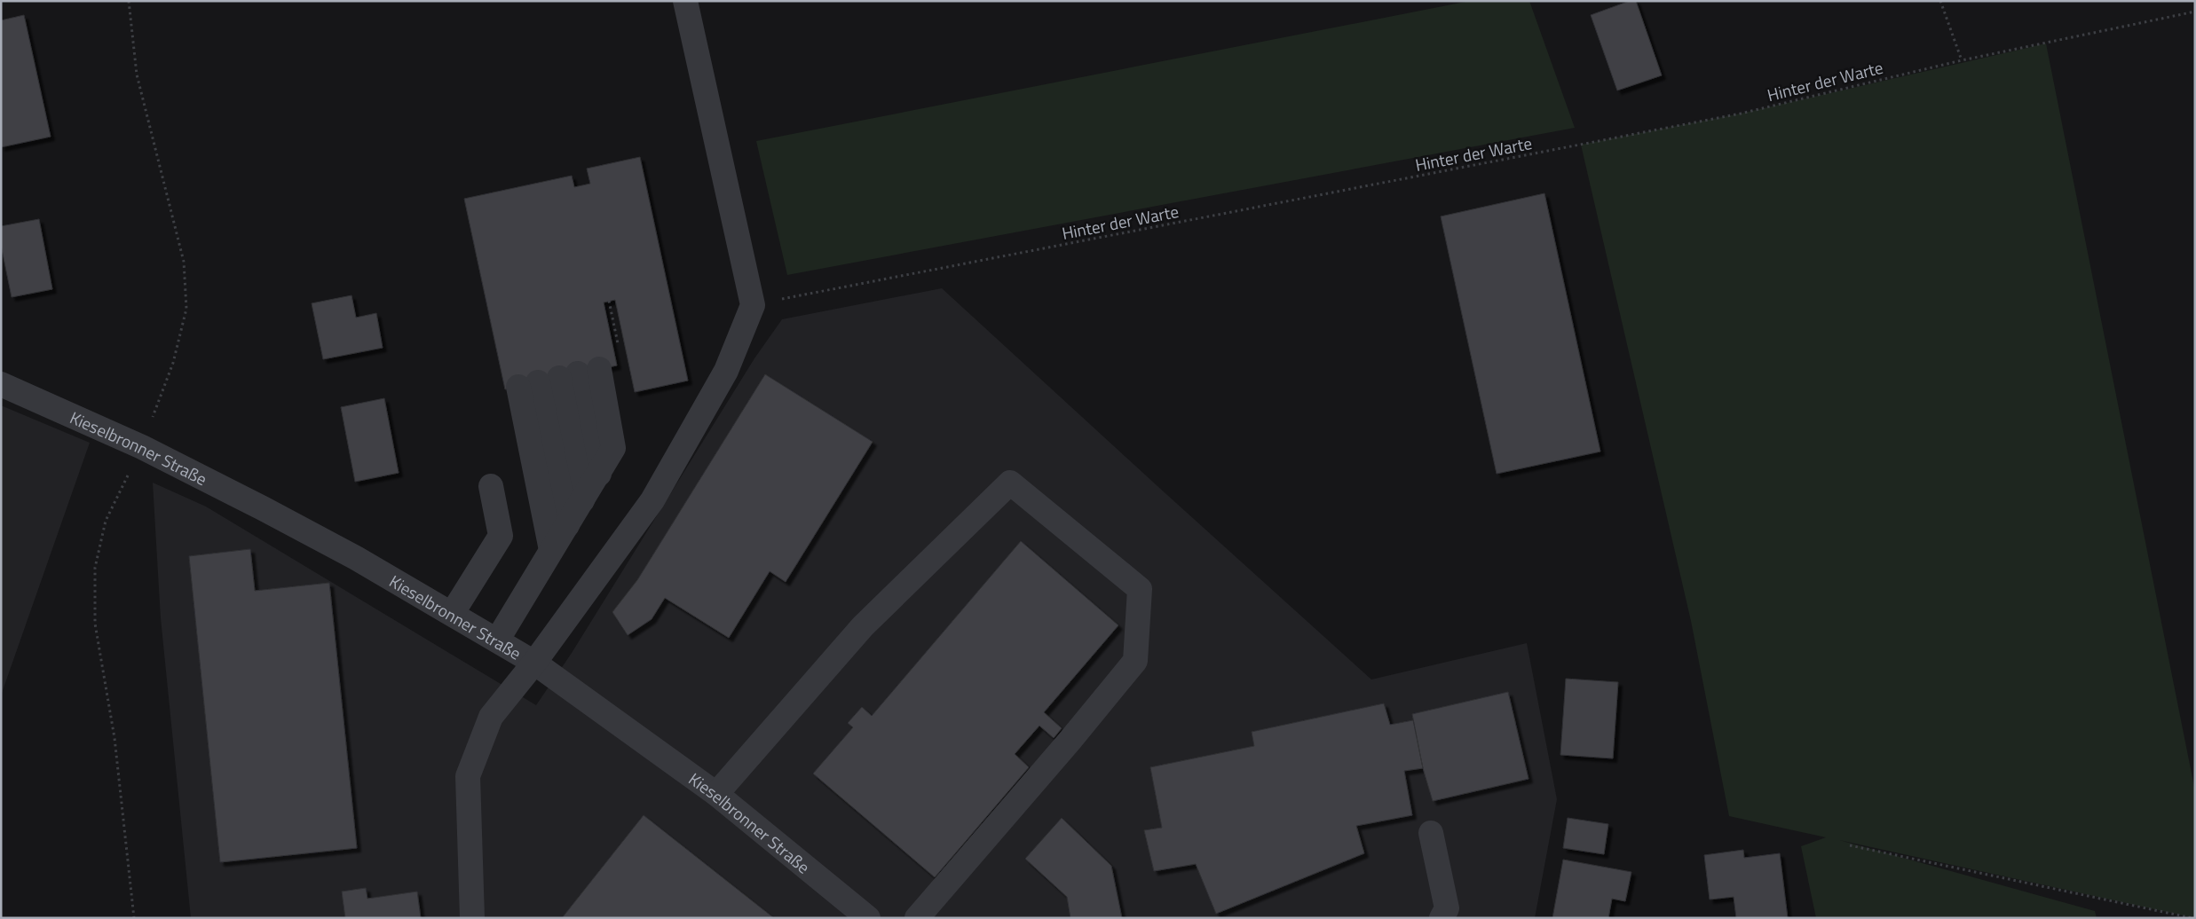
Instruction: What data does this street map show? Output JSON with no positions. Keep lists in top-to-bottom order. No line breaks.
{"streets":{"street":["Kieselbronner Straße"],"path":["Hinter der Warte"]}}
